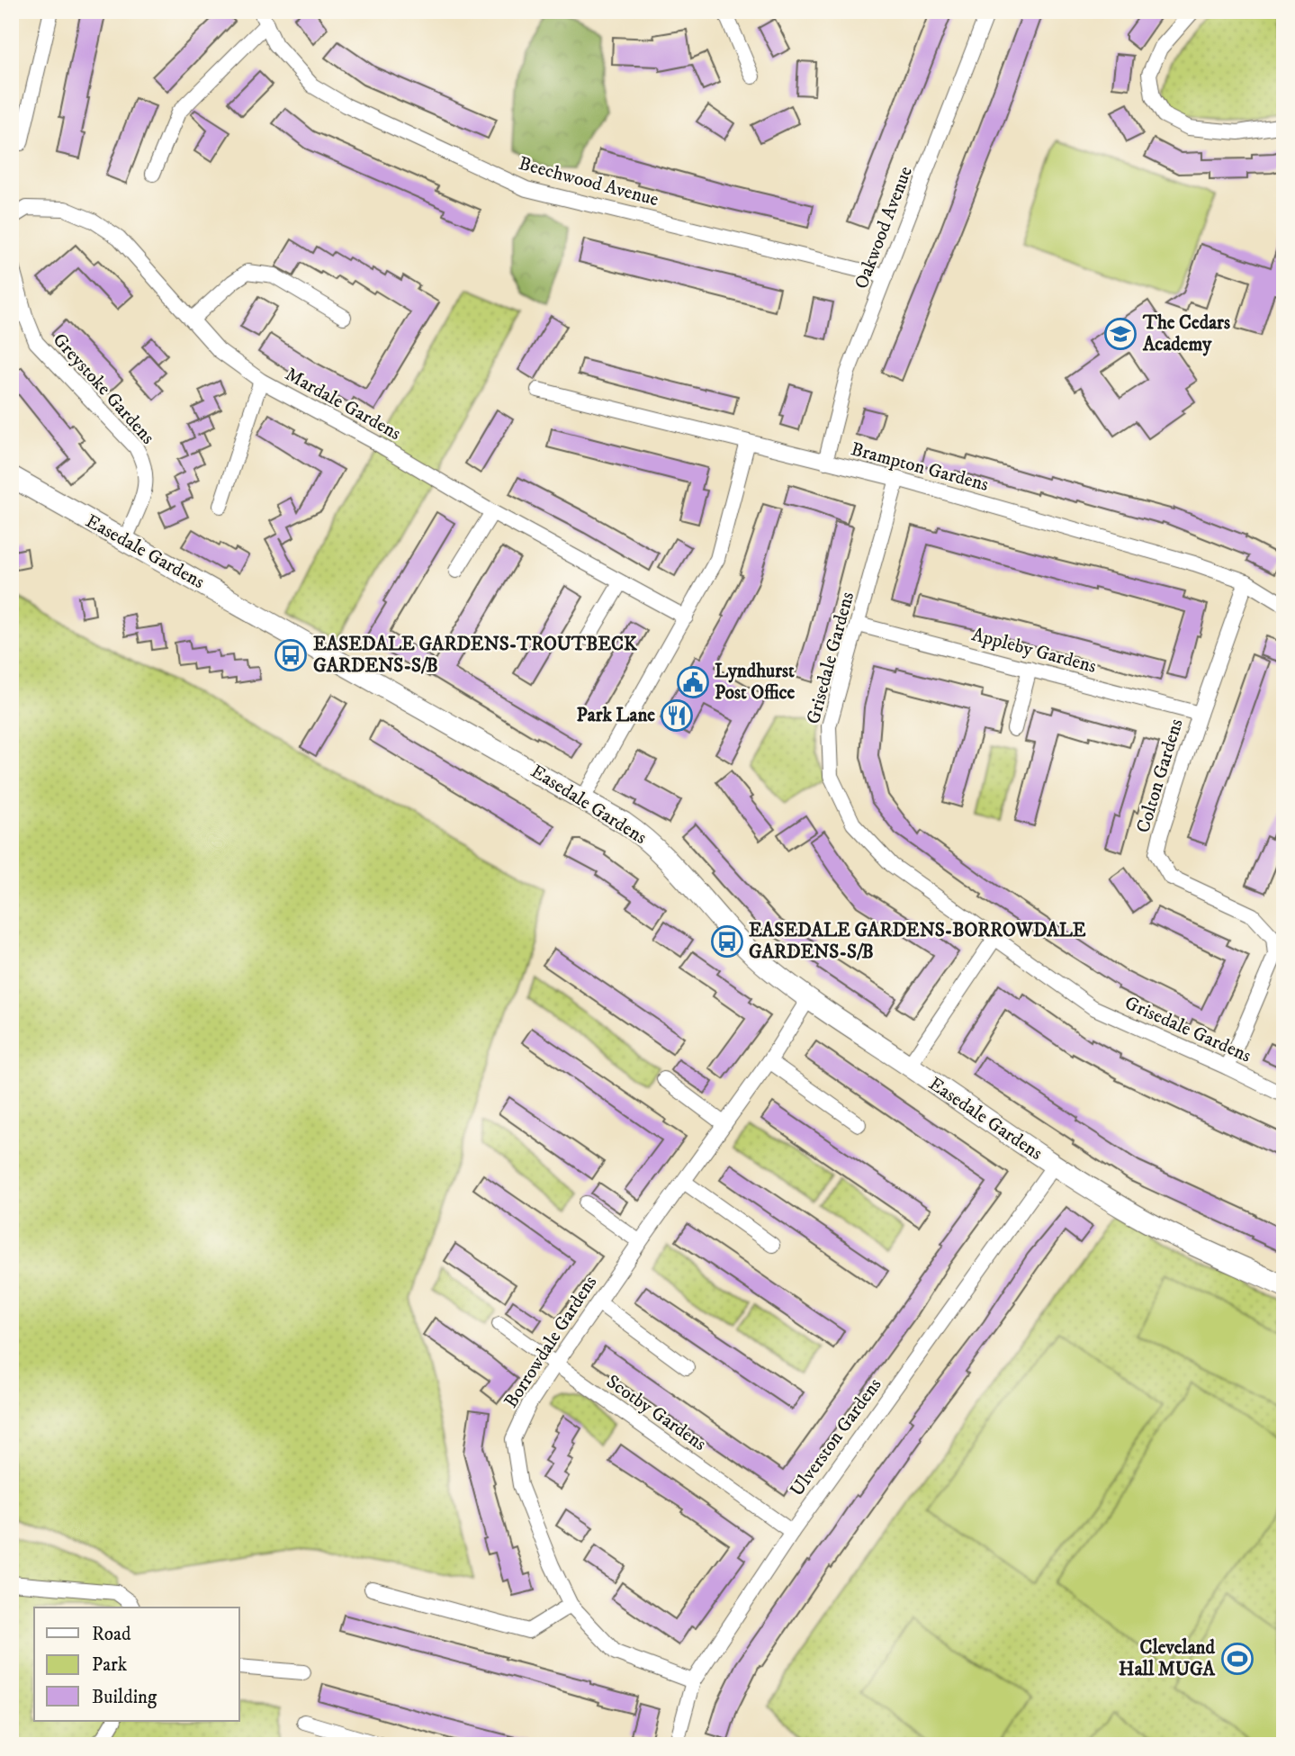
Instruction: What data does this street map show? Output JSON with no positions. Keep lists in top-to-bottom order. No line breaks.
{"streets":{"street":["Beechwood Avenue","Oakwood Avenue","Greystoke Gardens","Mardale Gardens","Brampton Gardens","Easedale Gardens","Appleby Gardens","Grisedale Gardens","Colton Gardens","Borrowdale Gardens","Scotby Gardens","Ulverston Gardens"]},"crossings":[["Beechwood Avenue","Oakwood Avenue"],["Oakwood Avenue","Brampton Gardens"],["Greystoke Gardens","Easedale Gardens"],["Brampton Gardens","Grisedale Gardens"],["Brampton Gardens","Colton Gardens"],["Easedale Gardens","Borrowdale Gardens"],["Easedale Gardens","Ulverston Gardens"],["Appleby Gardens","Grisedale Gardens"],["Appleby Gardens","Colton Gardens"],["Grisedale Gardens","Colton Gardens"],["Borrowdale Gardens","Scotby Gardens"],["Borrowdale Gardens","Ulverston Gardens"],["Scotby Gardens","Ulverston Gardens"]],"places":{"school or university":["The Cedars Academy"],"bus stop":["EASEDALE GARDENS-TROUTBECK GARDENS-S/B","EASEDALE GARDENS-BORROWDALE GARDENS-S/B"],"public building":["Lyndhurst Post Office"],"restaurant":["Park Lane"],"sports":["Cleveland Hall MUGA"]},"legend":["Road","Park","Building"]}
